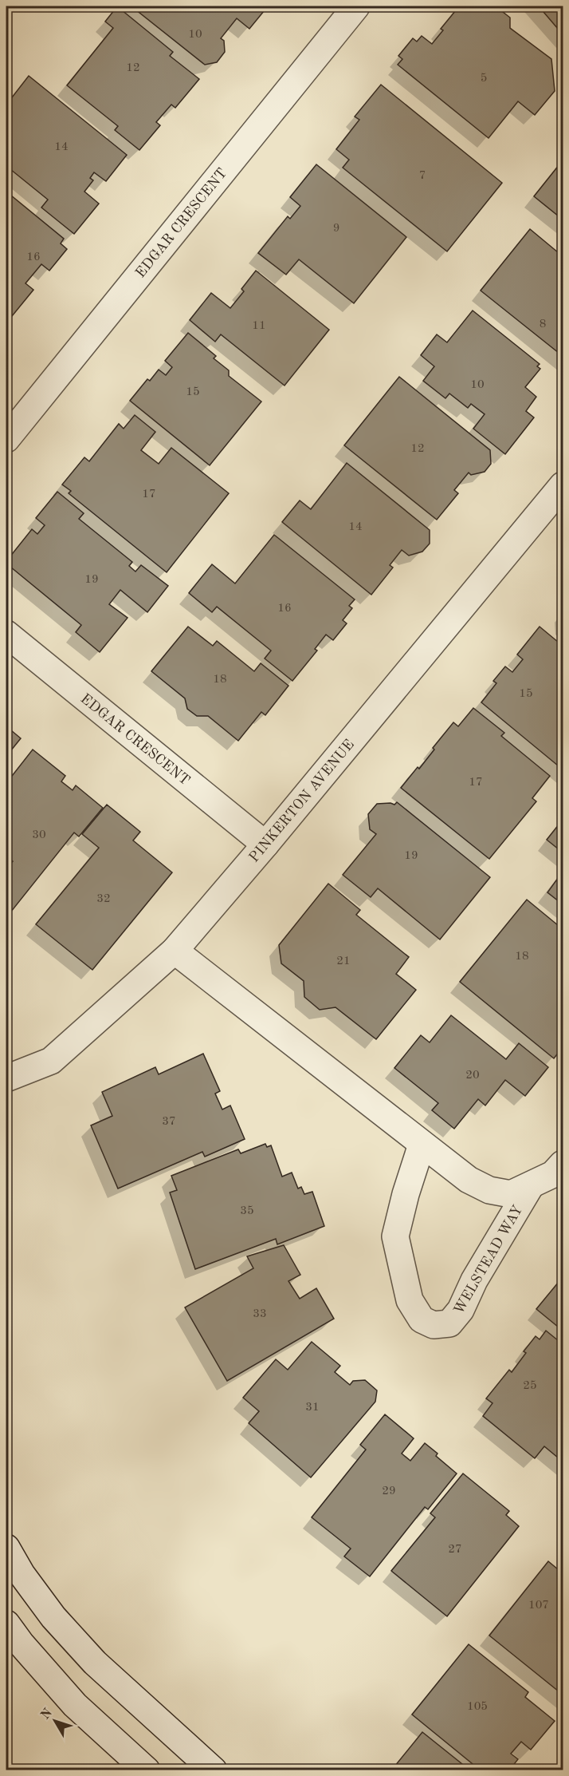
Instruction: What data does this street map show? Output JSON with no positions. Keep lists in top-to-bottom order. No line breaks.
{"streets":{"street":["EDGAR CRESCENT","PINKERTON AVENUE","WELSTEAD WAY"]},"crossings":[["EDGAR CRESCENT","PINKERTON AVENUE"],["PINKERTON AVENUE","WELSTEAD WAY"]],"house_numbers":["10","12","5","14","7","9","16","8","11","10","15","12","17","14","19","16","18","15","17","30","19","32","18","21","20","37","35","33","25","31","29","27","107","105"],"north":"top left"}
